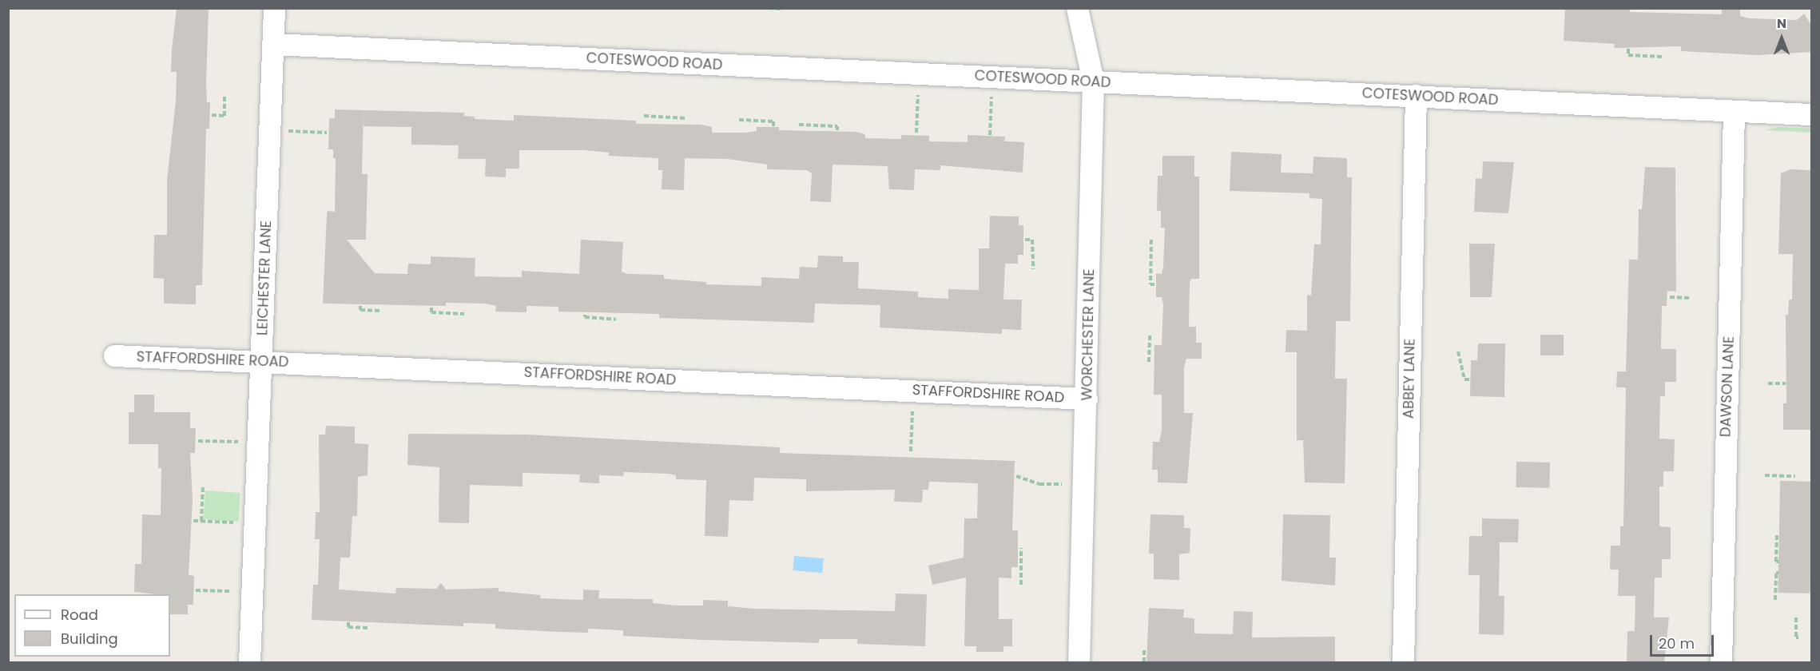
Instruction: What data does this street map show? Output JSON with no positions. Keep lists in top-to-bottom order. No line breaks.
{"streets":{"street":["COTESWOOD ROAD","LEICHESTER LANE","WORCHESTER LANE","STAFFORDSHIRE ROAD","ABBEY LANE","DAWSON LANE"]},"crossings":[["COTESWOOD ROAD","LEICHESTER LANE"],["COTESWOOD ROAD","WORCHESTER LANE"],["COTESWOOD ROAD","ABBEY LANE"],["COTESWOOD ROAD","DAWSON LANE"],["LEICHESTER LANE","STAFFORDSHIRE ROAD"],["WORCHESTER LANE","STAFFORDSHIRE ROAD"]],"legend":["Road","Building"],"scale_bar":"20 m","north":"top"}
